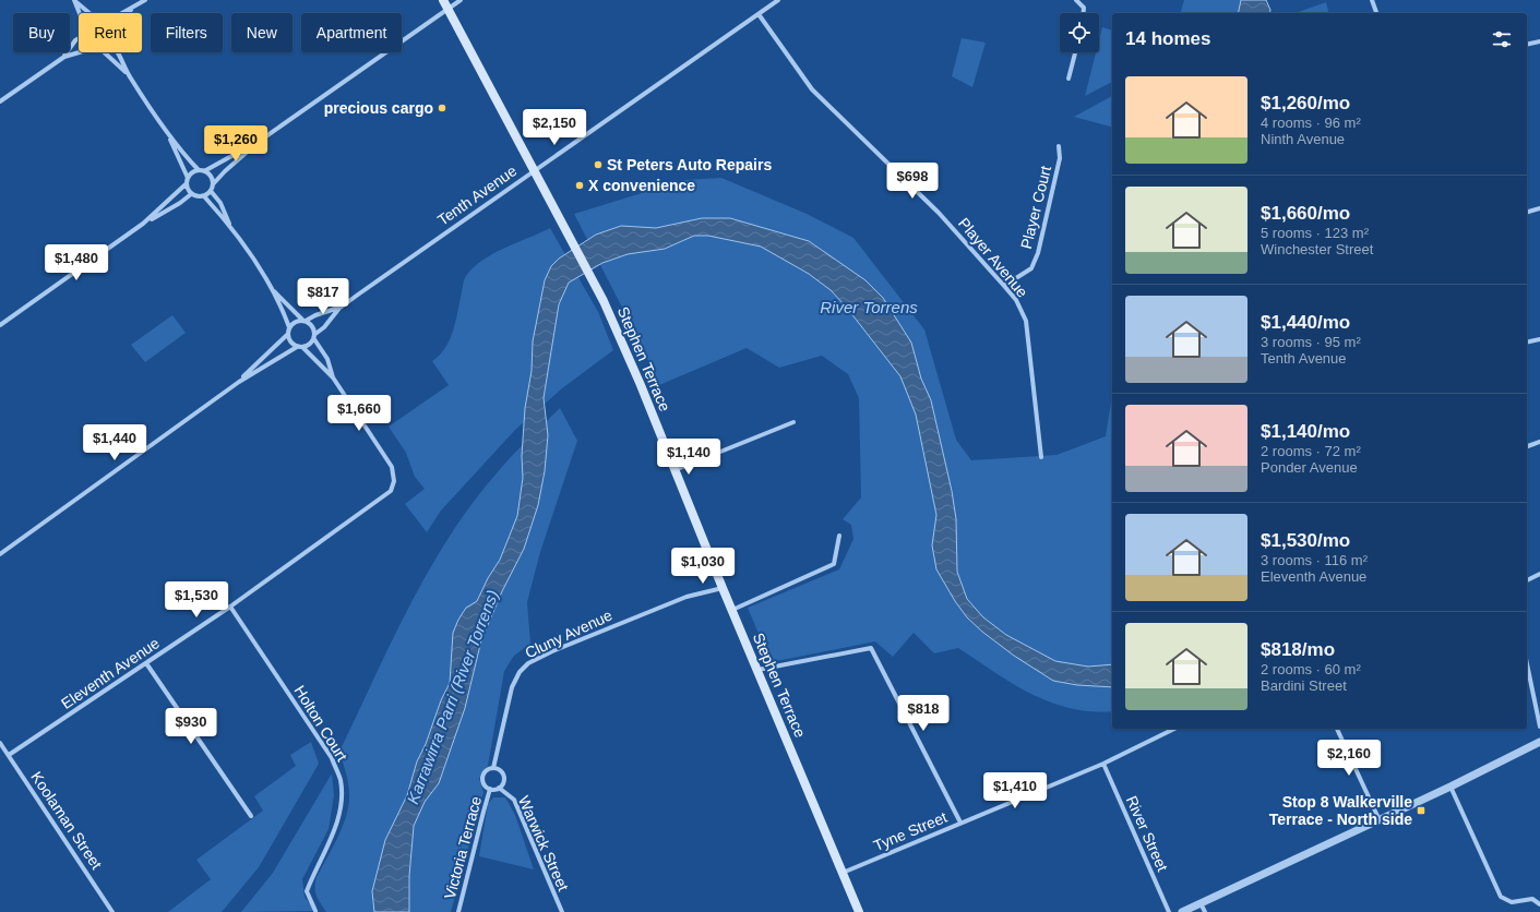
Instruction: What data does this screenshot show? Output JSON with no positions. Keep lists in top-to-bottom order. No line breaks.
{"streets":{"main road":["Stephen Terrace"],"street":["Tenth Avenue","Player Court","Player Avenue","Cluny Avenue","Eleventh Avenue","Holton Court","Koolaman Street","Tyne Street","River Street","Warwick Street","Victoria Terrace"]},"crossings":[["Tenth Avenue","Player Avenue"],["Tenth Avenue","Stephen Terrace"],["Player Court","Player Avenue"],["Stephen Terrace","Cluny Avenue"],["Stephen Terrace","Tyne Street"],["Cluny Avenue","Warwick Street"],["Cluny Avenue","Victoria Terrace"],["Eleventh Avenue","Holton Court"],["Eleventh Avenue","Koolaman Street"],["Tyne Street","River Street"],["Warwick Street","Victoria Terrace"]],"water":["River Torrens","Karrawirra Parri (River Torrens)"],"places":{"other":["precious cargo","St Peters Auto Repairs","X convenience"],"transit":["Stop 8 Walkerville Terrace - North side"]},"page":{"chip":["Buy","Rent","Filters","New","Apartment"],"heading":"14 homes","list":[{"name":"$1,260/mo","note":"4 rooms · 96 m² · Ninth Avenue"},{"name":"$1,660/mo","note":"5 rooms · 123 m² · Winchester Street"},{"name":"$1,440/mo","note":"3 rooms · 95 m² · Tenth Avenue"},{"name":"$1,140/mo","note":"2 rooms · 72 m² · Ponder Avenue"},{"name":"$1,530/mo","note":"3 rooms · 116 m² · Eleventh Avenue"},{"name":"$818/mo","note":"2 rooms · 60 m² · Bardini Street"}],"price":["$2,150","$1,260","$698","$1,480","$817","$1,660","$1,440","$1,140","$1,030","$1,530","$818","$930","$2,160","$1,410"]}}
